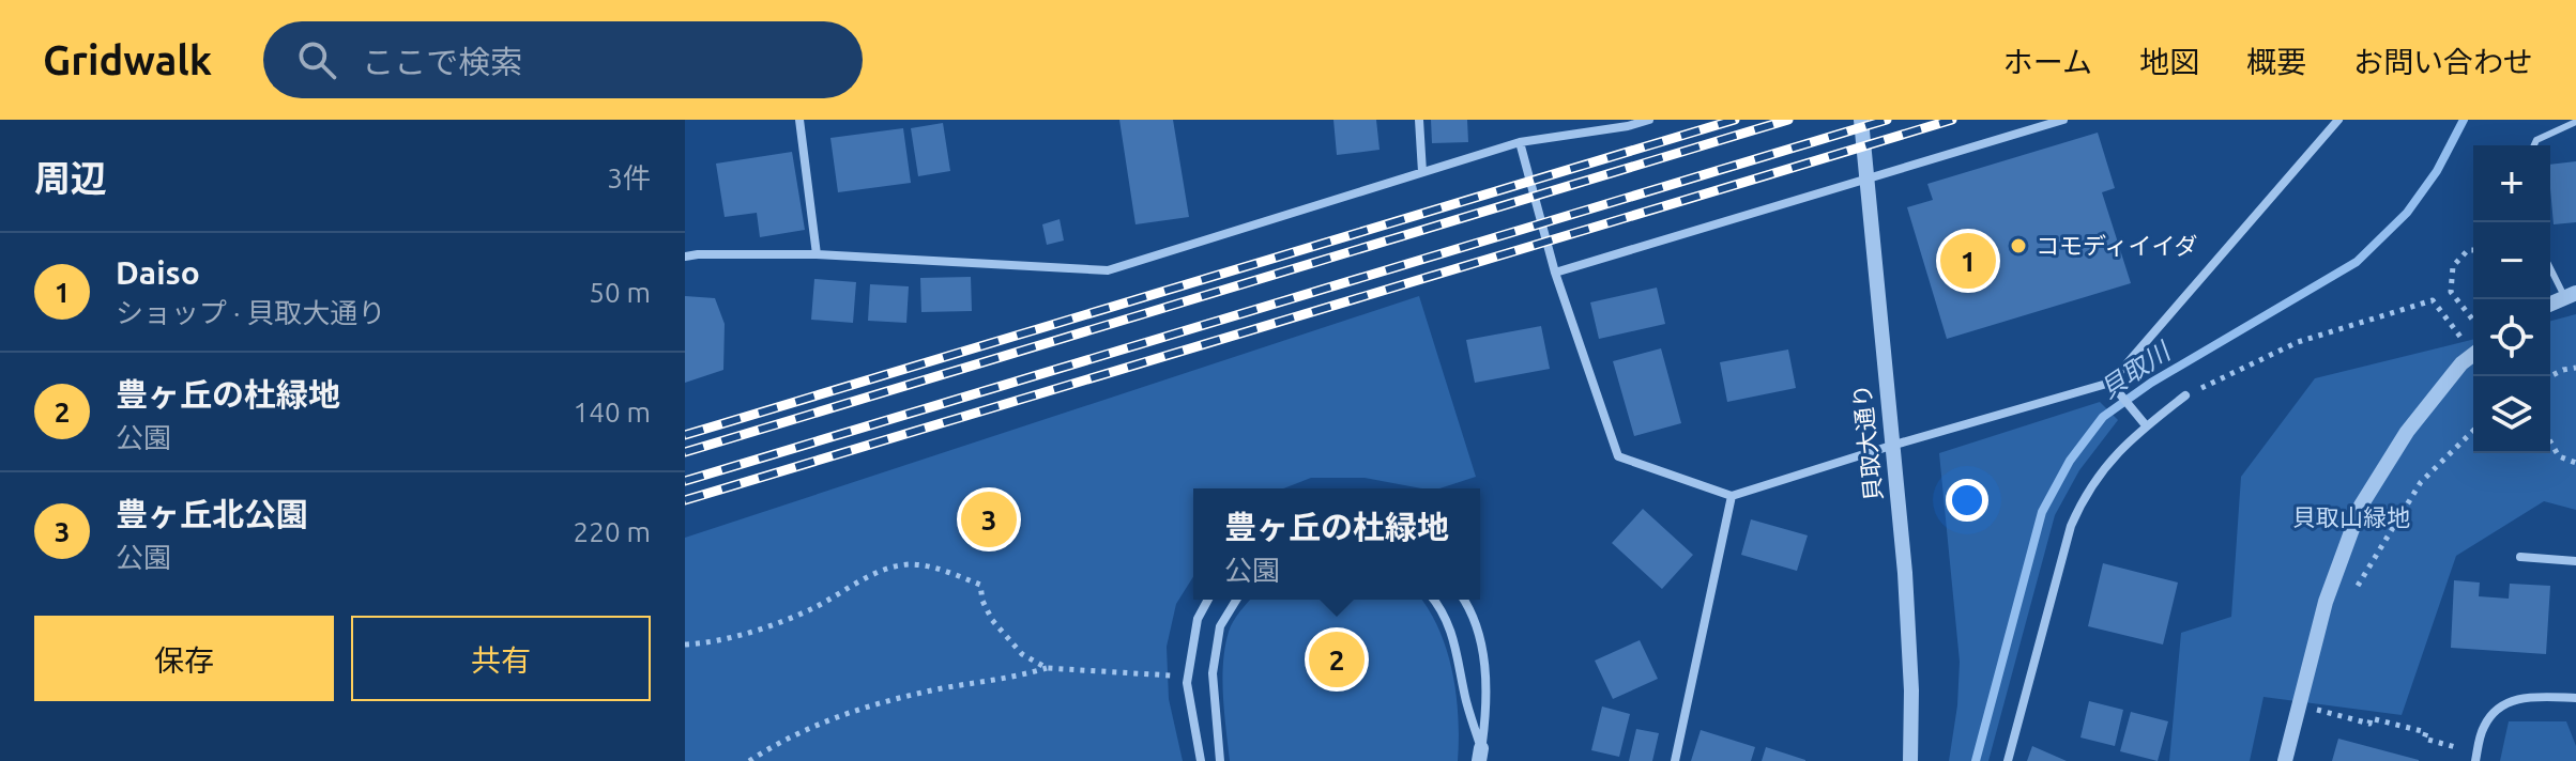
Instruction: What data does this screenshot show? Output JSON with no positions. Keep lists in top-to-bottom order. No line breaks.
{"streets":{"street":["貝取大通り"]},"water":["貝取川"],"parks":["貝取山緑地"],"places":["コモディイイダ"],"page":{"header":"Gridwalk","search":"ここで検索","nav":["ホーム","地図","概要","お問い合わせ"],"heading":["周辺","3件"],"map_buttons":["+","−"],"pins":["1","3","2"],"list":[{"mark":"1","name":"Daiso","note":"ショップ · 貝取大通り","value":"50 m"},{"mark":"2","name":"豊ヶ丘の杜緑地","note":"公園","value":"140 m"},{"mark":"3","name":"豊ヶ丘北公園","note":"公園","value":"220 m"}],"popup":["豊ヶ丘の杜緑地","公園"],"buttons":["保存","共有"]}}
